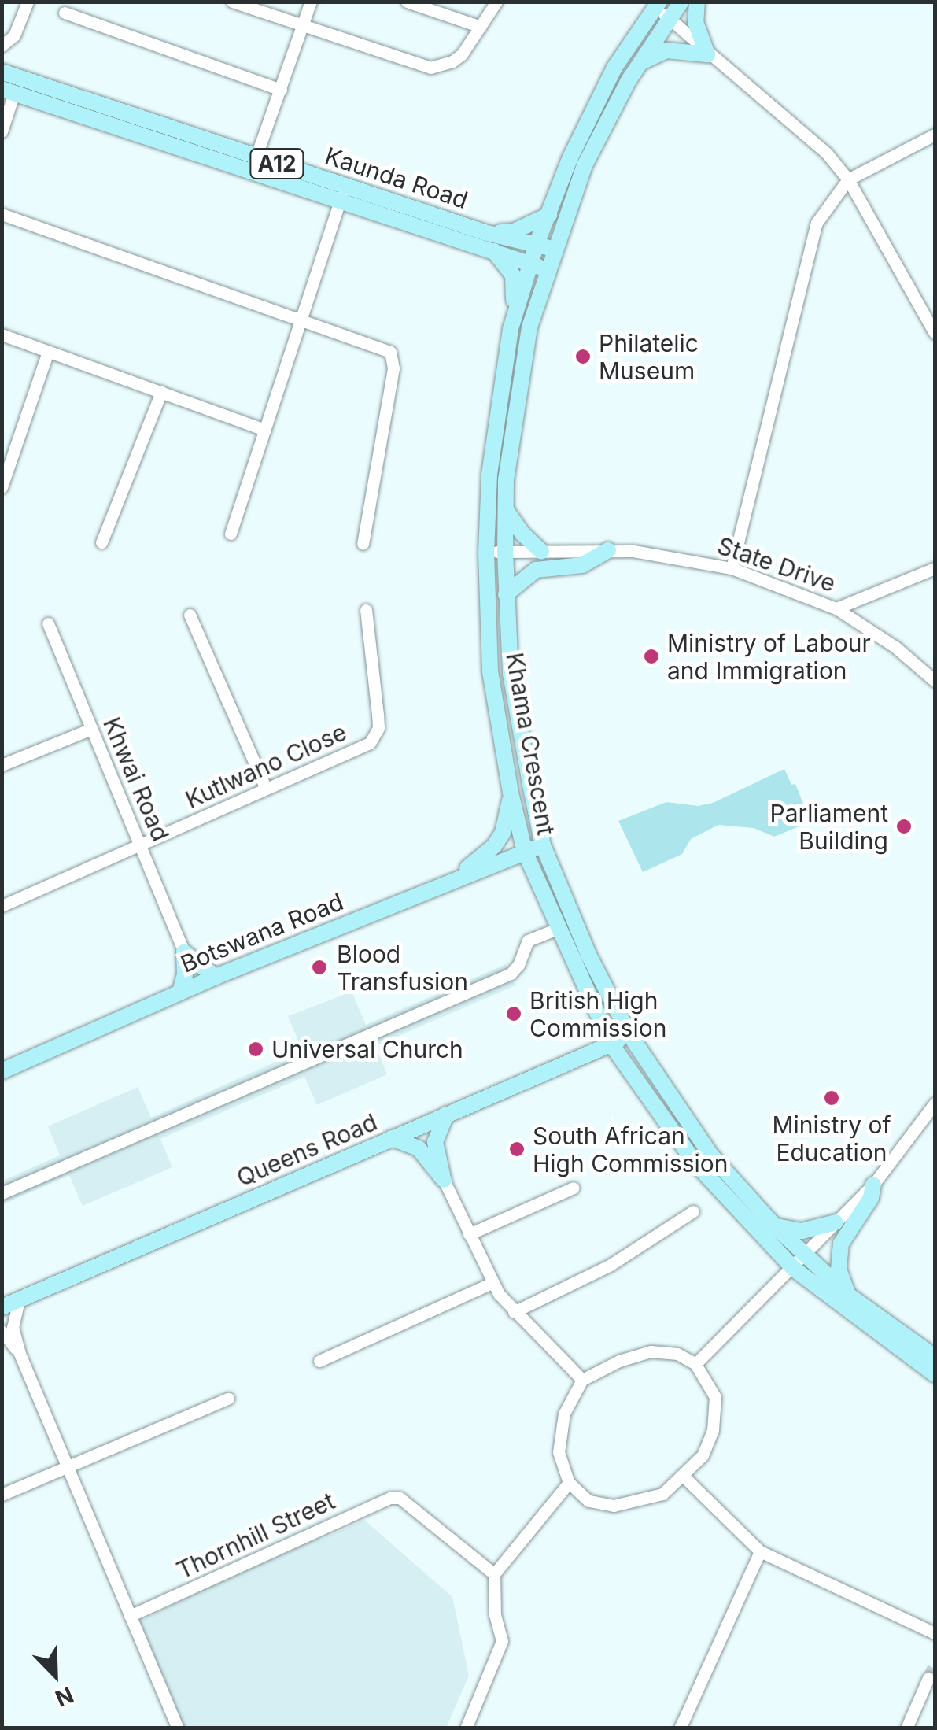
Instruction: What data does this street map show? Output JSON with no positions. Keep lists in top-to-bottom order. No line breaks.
{"streets":{"main road":["A12","Kaunda Road","Khama Crescent","Botswana Road","Queens Road"],"street":["State Drive","Kutlwano Close","Khwai Road","Thornhill Street"]},"crossings":[["Kaunda Road","Khama Crescent"],["State Drive","Khama Crescent"],["Khama Crescent","Botswana Road"],["Khama Crescent","Queens Road"],["Kutlwano Close","Khwai Road"]],"places":["Philatelic Museum","Ministry of Labour and Immigration","Parliament Building","Blood Transfusion","British High Commission","Universal Church","Ministry of Education","South African High Commission"],"north":"bottom right"}
